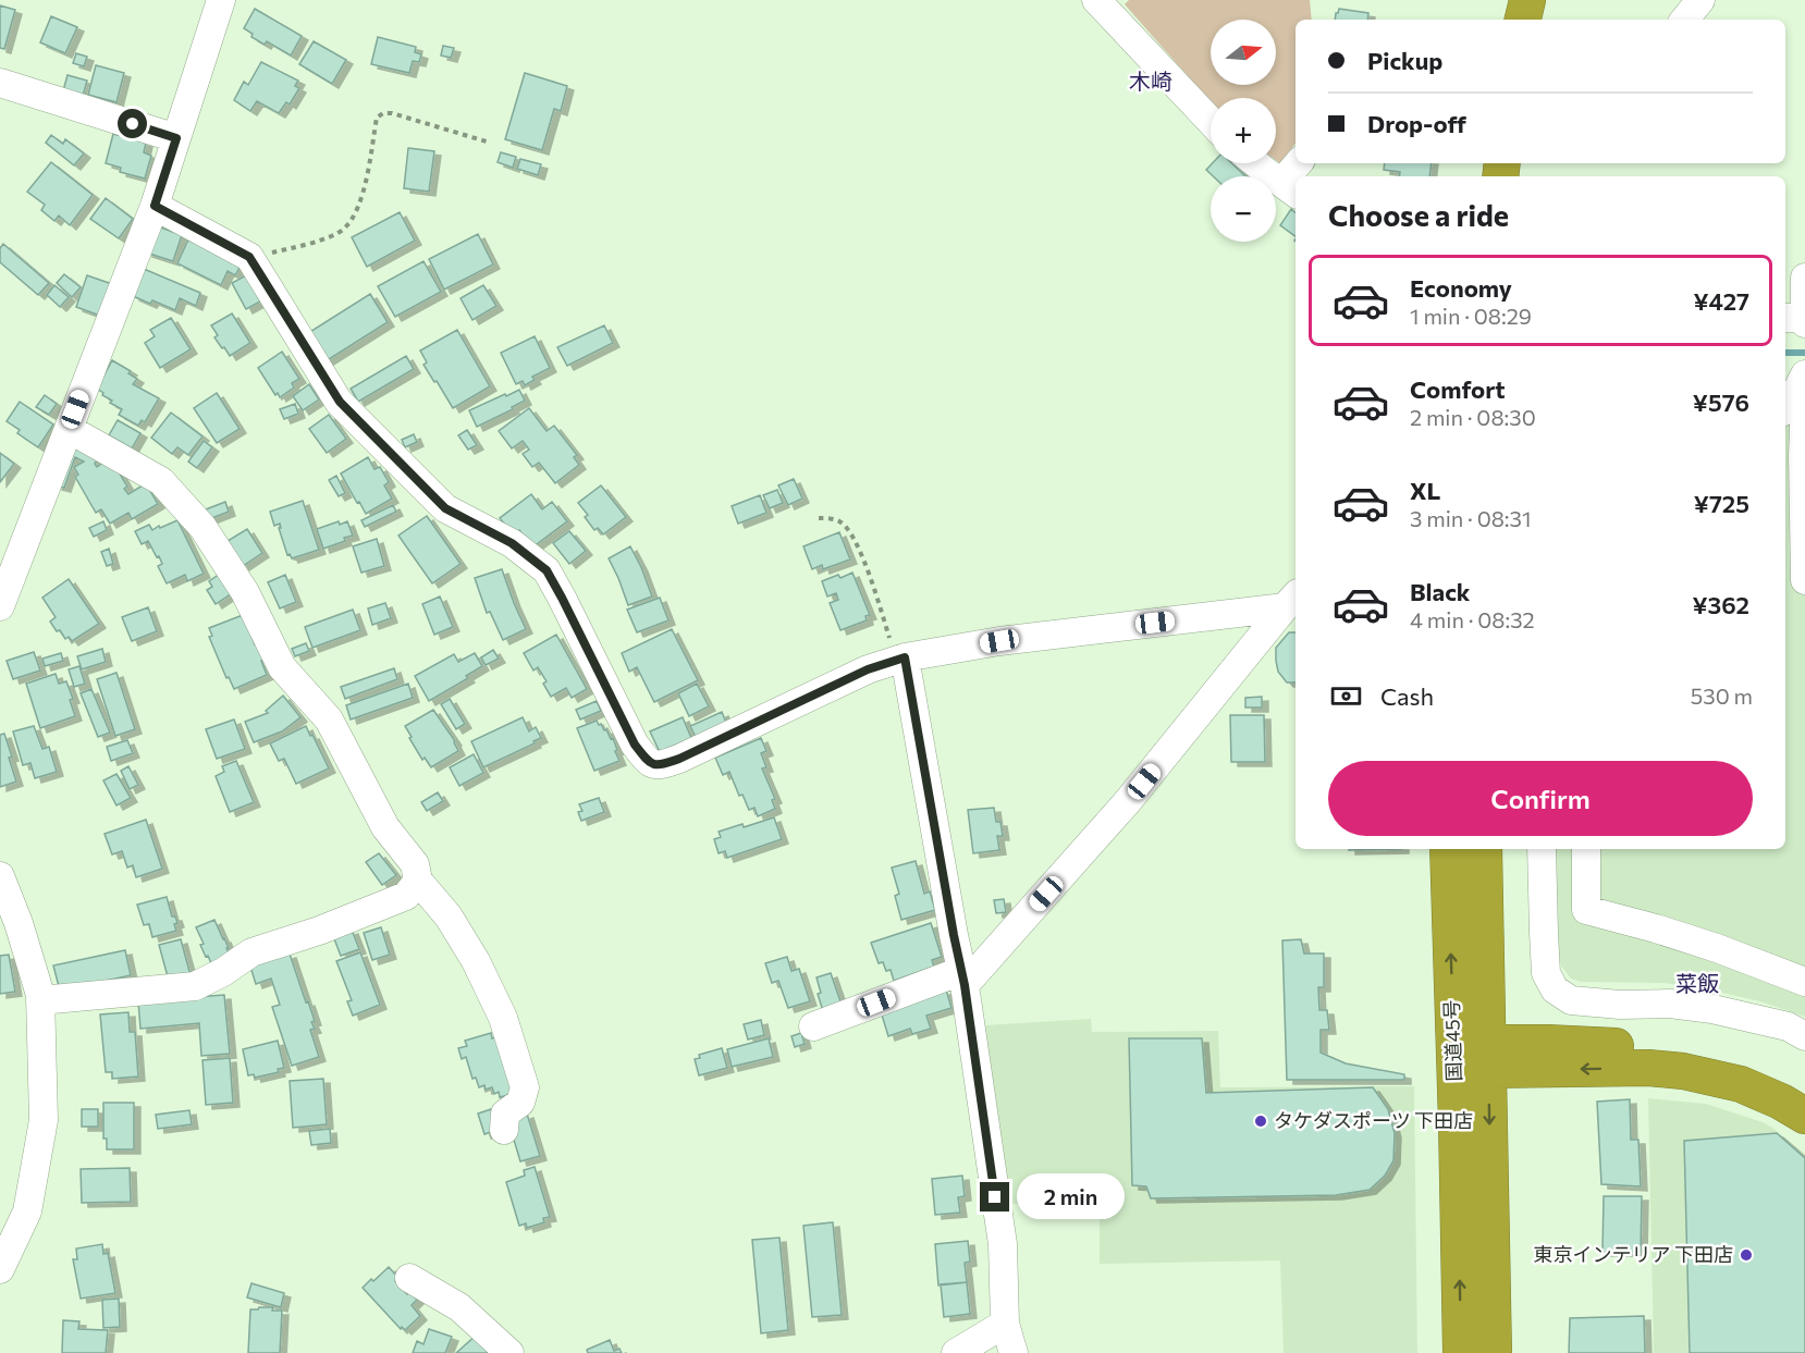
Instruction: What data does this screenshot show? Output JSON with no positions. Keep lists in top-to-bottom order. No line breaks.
{"streets":{"highway":["国道45号"]},"districts":["木崎","菜飯"],"places":["タケダスポーツ 下田店","東京インテリア 下田店"],"north":"right","page":{"map_buttons":["+","−"],"banner":["Pickup","Drop-off"],"heading":"Choose a ride","list":[{"name":"Economy","note":"1 min · 08:29","value":"¥427"},{"name":"Comfort","note":"2 min · 08:30","value":"¥576"},{"name":"XL","note":"3 min · 08:31","value":"¥725"},{"name":"Black","note":"4 min · 08:32","value":"¥362"}],"pay":["Cash","530 m"],"buttons":"Confirm","bubble":"2 min"}}
